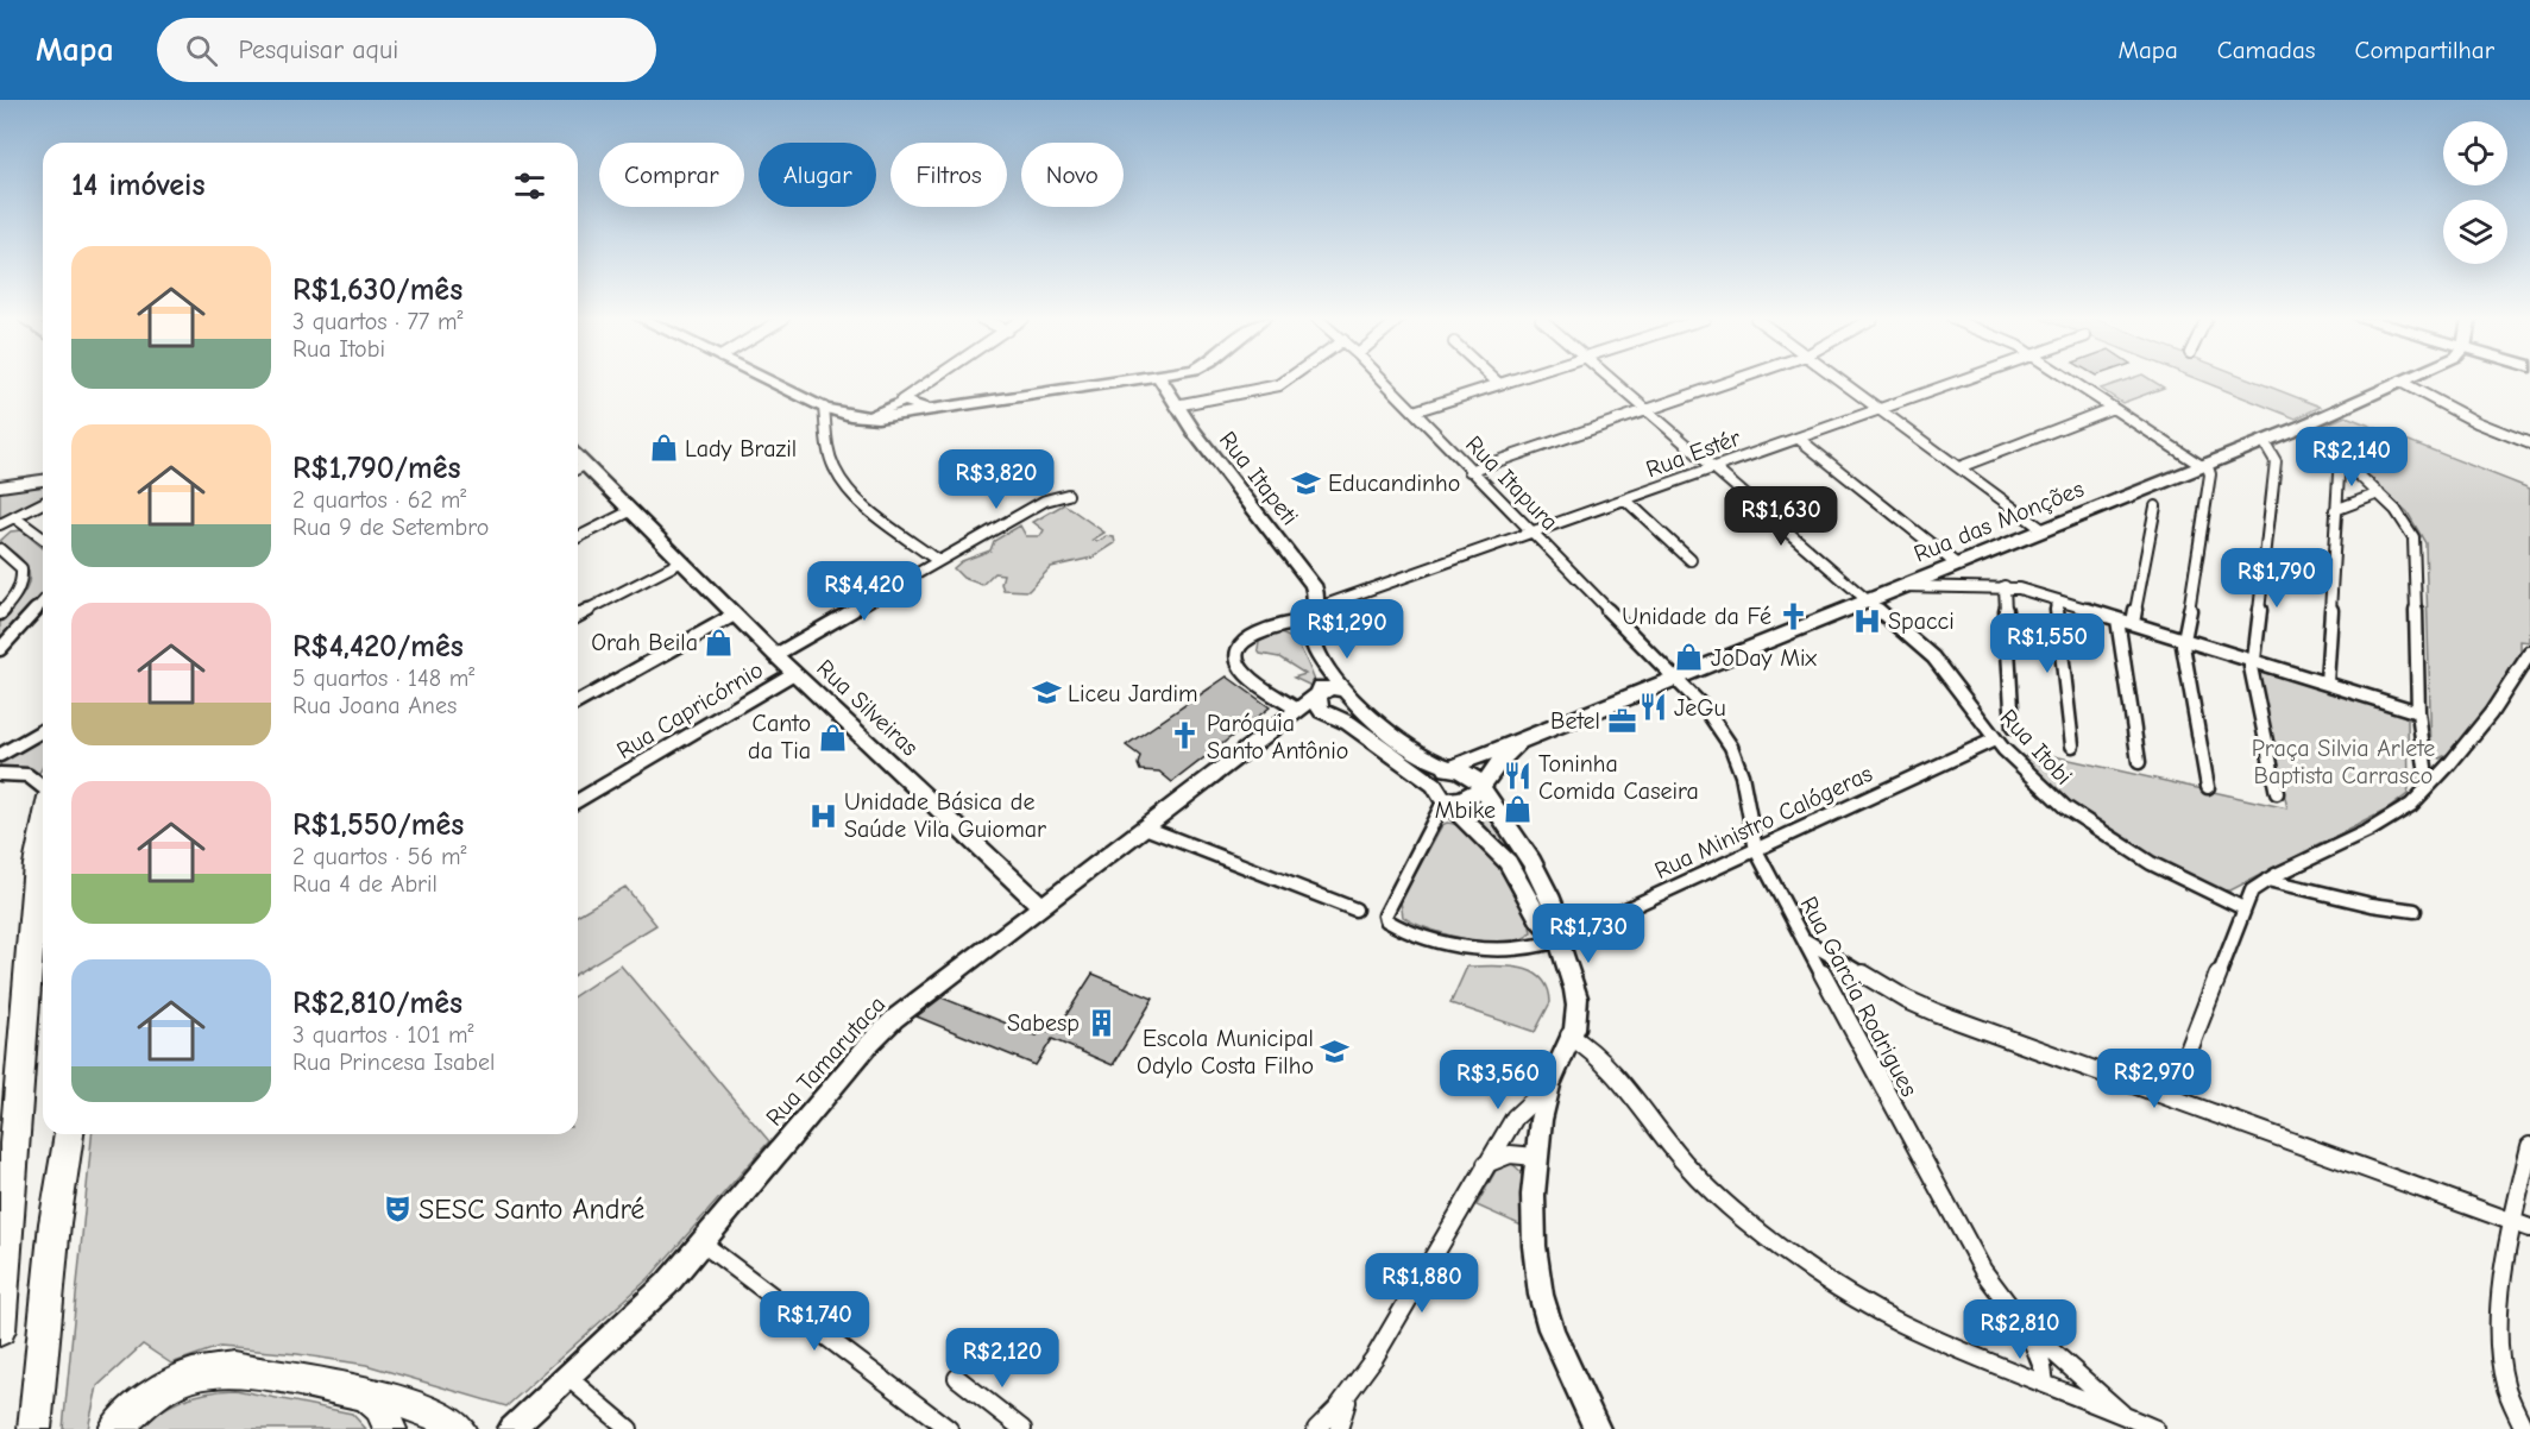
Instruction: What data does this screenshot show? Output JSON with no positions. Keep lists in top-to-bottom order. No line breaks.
{"streets":{"street":["Rua Estér","Rua Itapeti","Rua Itapura","Rua das Monções","Rua Silveiras","Rua Capricórnio","Rua Itobi","Rua Ministro Calógeras","Rua Garcia Rodrigues","Rua Tamarutaca"]},"crossings":[["Rua Estér","Rua Itapeti"],["Rua Estér","Rua Itapura"],["Rua Estér","Rua Itobi"],["Rua Estér","Rua Tamarutaca"],["Rua Itapeti","Rua Tamarutaca"],["Rua Itapura","Rua das Monções"],["Rua Itapura","Rua Garcia Rodrigues"],["Rua das Monções","Rua Itobi"],["Rua das Monções","Rua Garcia Rodrigues"],["Rua Silveiras","Rua Capricórnio"],["Rua Silveiras","Rua Tamarutaca"],["Rua Itobi","Rua Ministro Calógeras"],["Rua Ministro Calógeras","Rua Garcia Rodrigues"]],"parks":["Praça Silvia Arlete Baptista Carrasco"],"places":{"shop":["Lady Brazil","Orah Beila","JoDay Mix","Canto da Tia","Mbike"],"school or university":["Educandinho","Liceu Jardim","Escola Municipal Odylo Costa Filho"],"church":["Unidade da Fé","Paróquia Santo Antônio"],"hospital":["Spacci","Unidade Básica de Saúde Vila Guiomar"],"restaurant":["JeGu","Toninha Comida Caseira"],"office":["Betel"],"building":["Sabesp"],"theatre":["SESC Santo André"]},"page":{"header":"Mapa","search":"Pesquisar aqui","nav":["Mapa","Camadas","Compartilhar"],"chip":["Comprar","Alugar","Filtros","Novo"],"heading":"14 imóveis","list":[{"name":"R$1,630/mês","note":"3 quartos · 77 m² · Rua Itobi"},{"name":"R$1,790/mês","note":"2 quartos · 62 m² · Rua 9 de Setembro"},{"name":"R$4,420/mês","note":"5 quartos · 148 m² · Rua Joana Anes"},{"name":"R$1,550/mês","note":"2 quartos · 56 m² · Rua 4 de Abril"},{"name":"R$2,810/mês","note":"3 quartos · 101 m² · Rua Princesa Isabel"}],"price":["R$2,140","R$3,820","R$1,630","R$1,790","R$4,420","R$1,290","R$1,550","R$1,730","R$2,970","R$3,560","R$1,880","R$1,740","R$2,810","R$2,120"]}}
